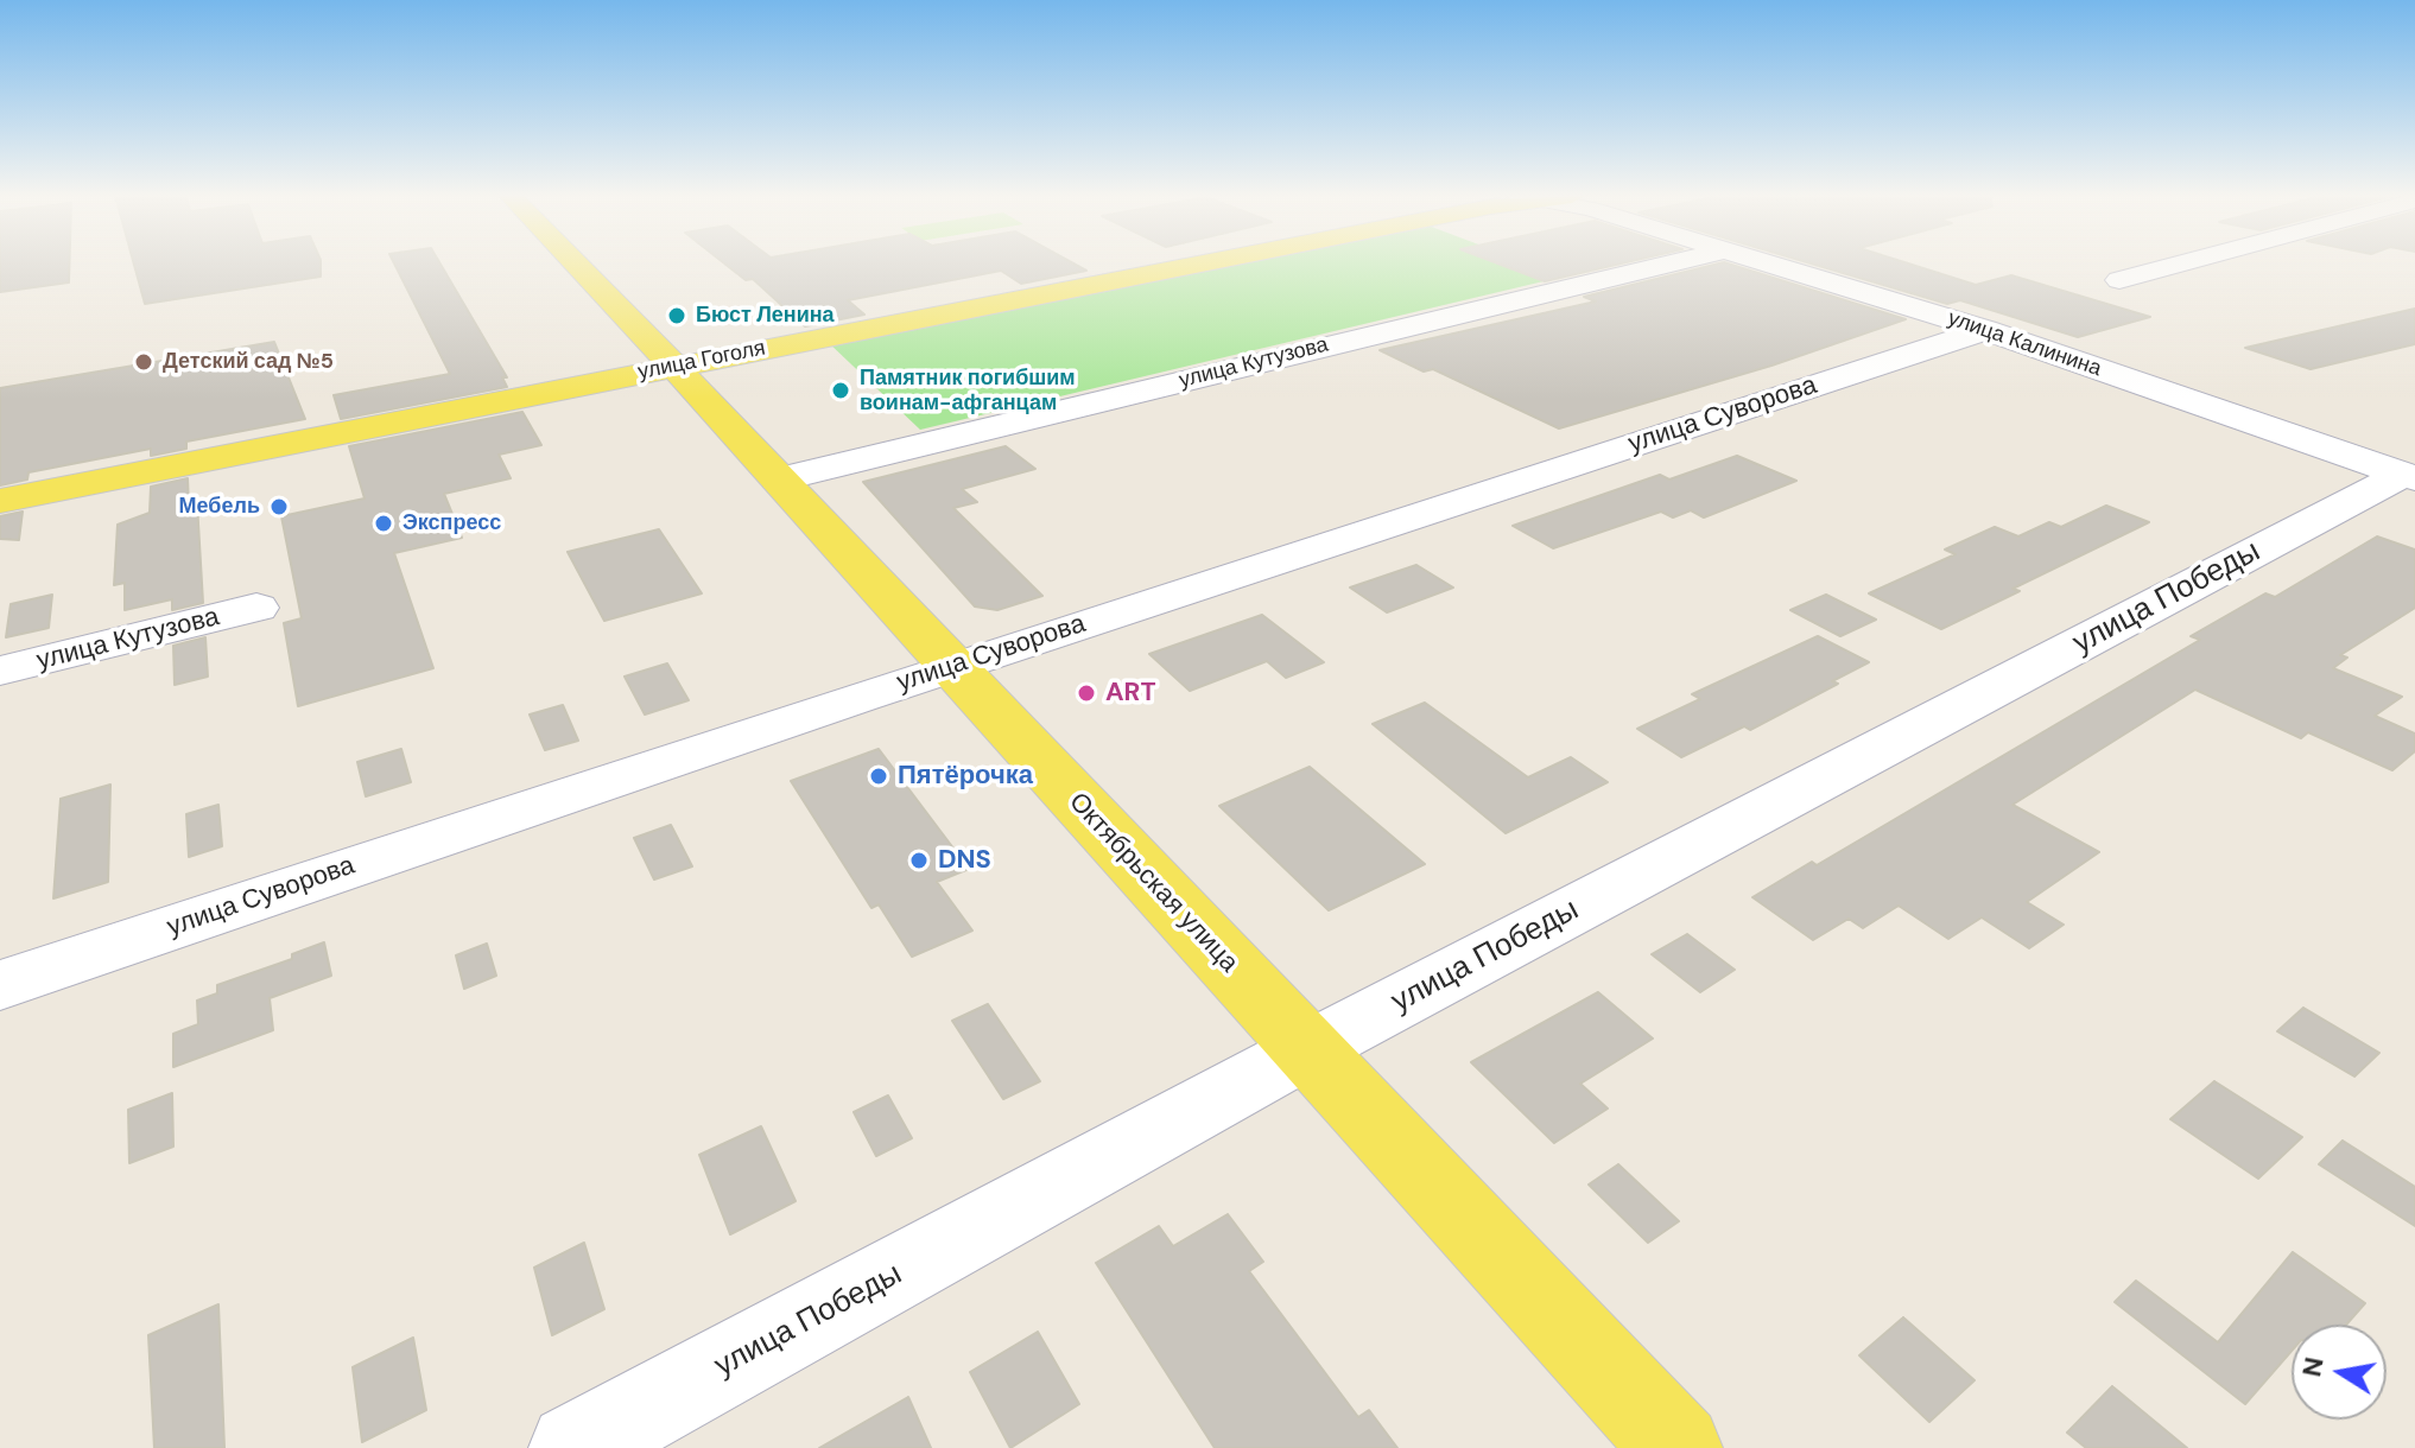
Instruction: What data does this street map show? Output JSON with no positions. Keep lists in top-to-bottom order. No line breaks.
{"streets":{"main road":["улица Гоголя","Октябрьская улица"],"street":["улица Калинина","улица Кутузова","улица Суворова","улица Победы"]},"crossings":[["улица Калинина","улица Суворова"],["улица Калинина","улица Победы"],["улица Гоголя","Октябрьская улица"],["улица Кутузова","Октябрьская улица"],["улица Суворова","Октябрьская улица"],["улица Победы","Октябрьская улица"]],"places":["Бюст Ленина","Детский сад №5","Памятник погибшим воинам-афганцам","Мебель","Экспресс","ART","Пятёрочка","DNS"],"north":"left"}
